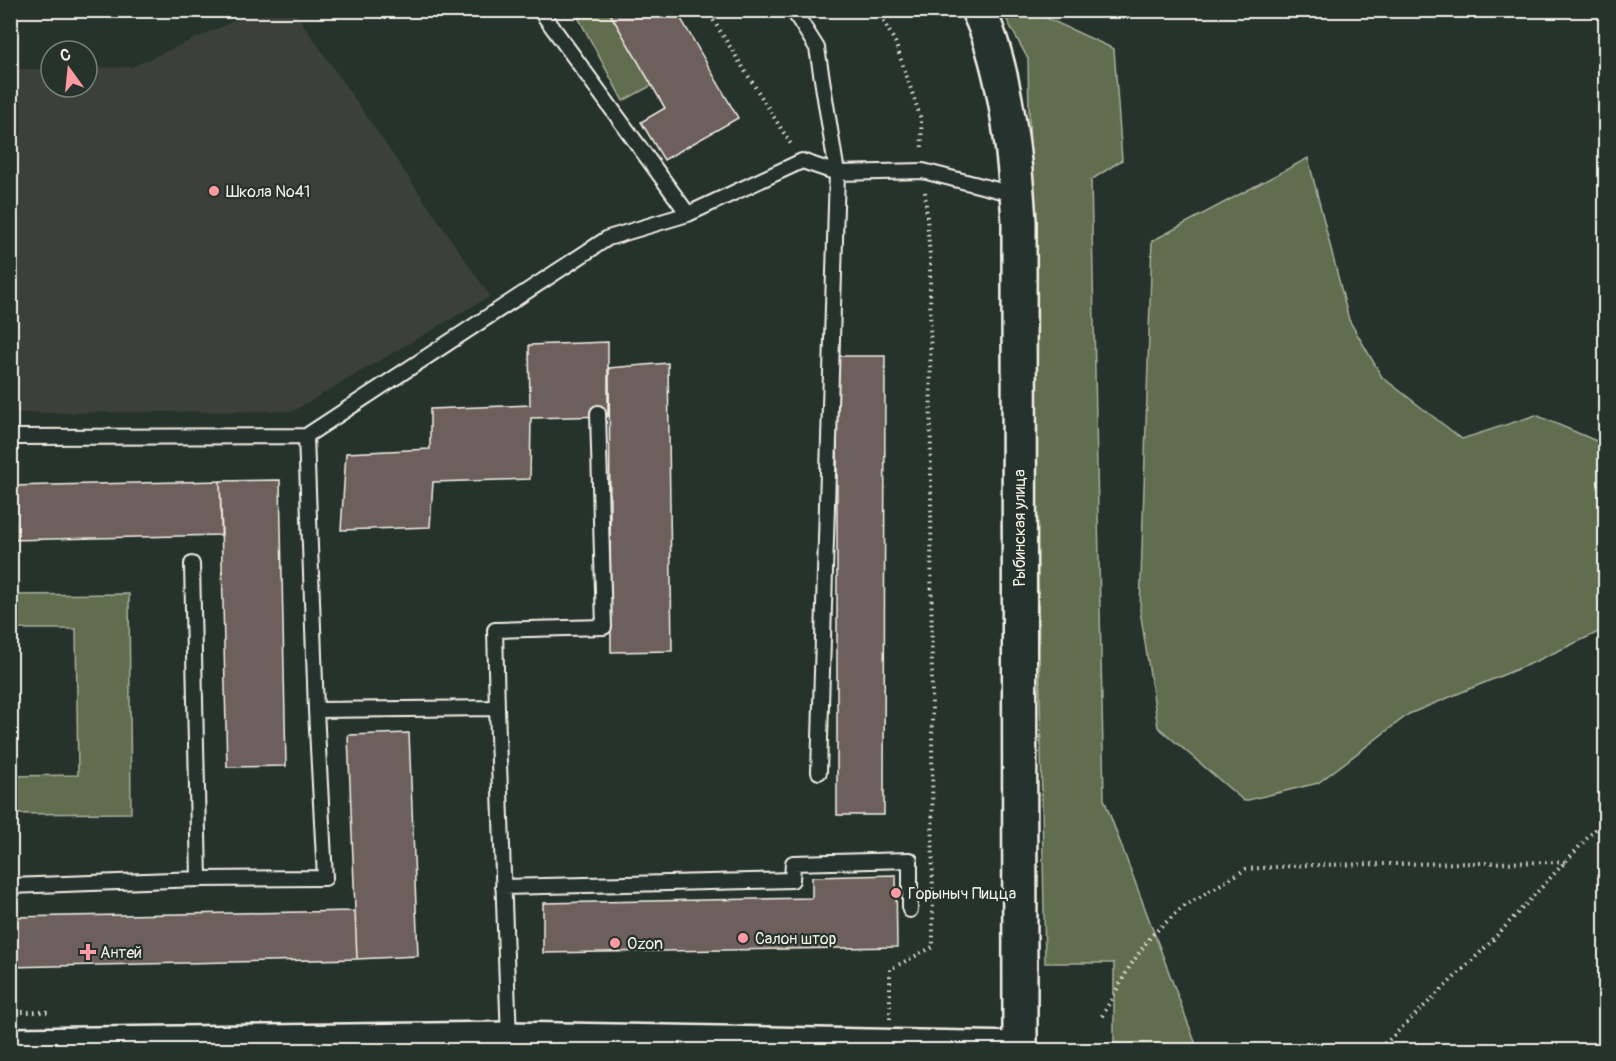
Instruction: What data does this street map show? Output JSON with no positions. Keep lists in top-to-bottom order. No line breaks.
{"streets":{"main road":["Рыбинская улица"]},"places":{"other":["Школа №41","Горыныч Пицца","Салон штор","Ozon"],"health":["Антей"]},"north":"top"}
